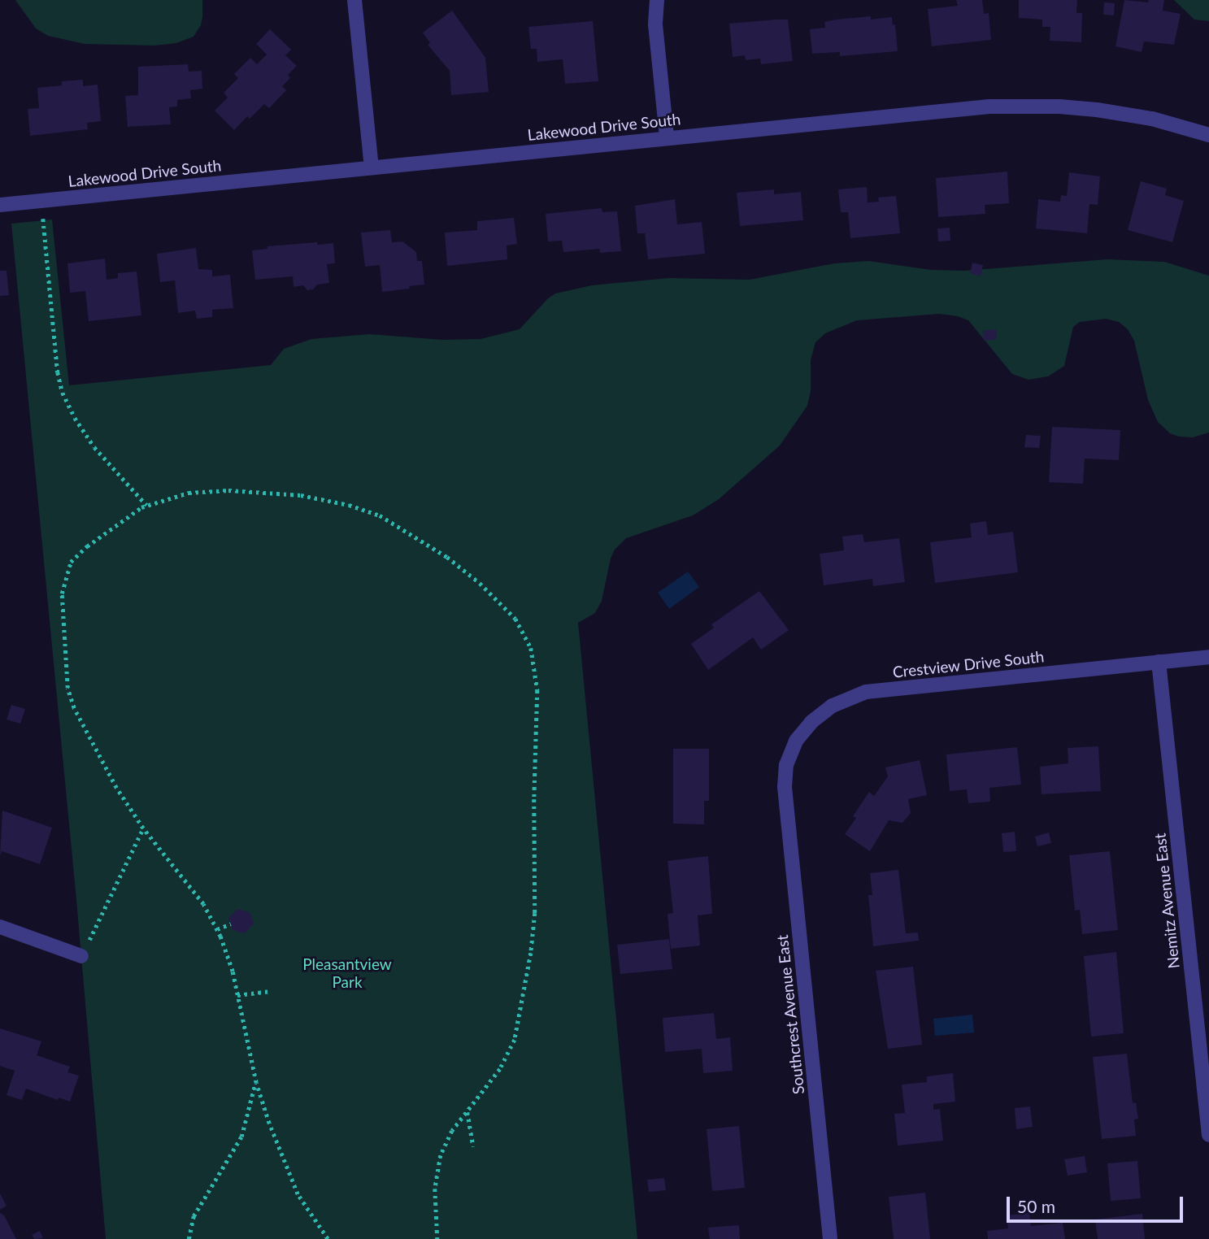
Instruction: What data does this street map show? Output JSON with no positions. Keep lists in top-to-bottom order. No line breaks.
{"streets":{"street":["Lakewood Drive South","Crestview Drive South","Nemitz Avenue East","Southcrest Avenue East"]},"crossings":[["Crestview Drive South","Nemitz Avenue East"],["Crestview Drive South","Southcrest Avenue East"]],"parks":["Pleasantview Park"],"scale_bar":"50 m"}
